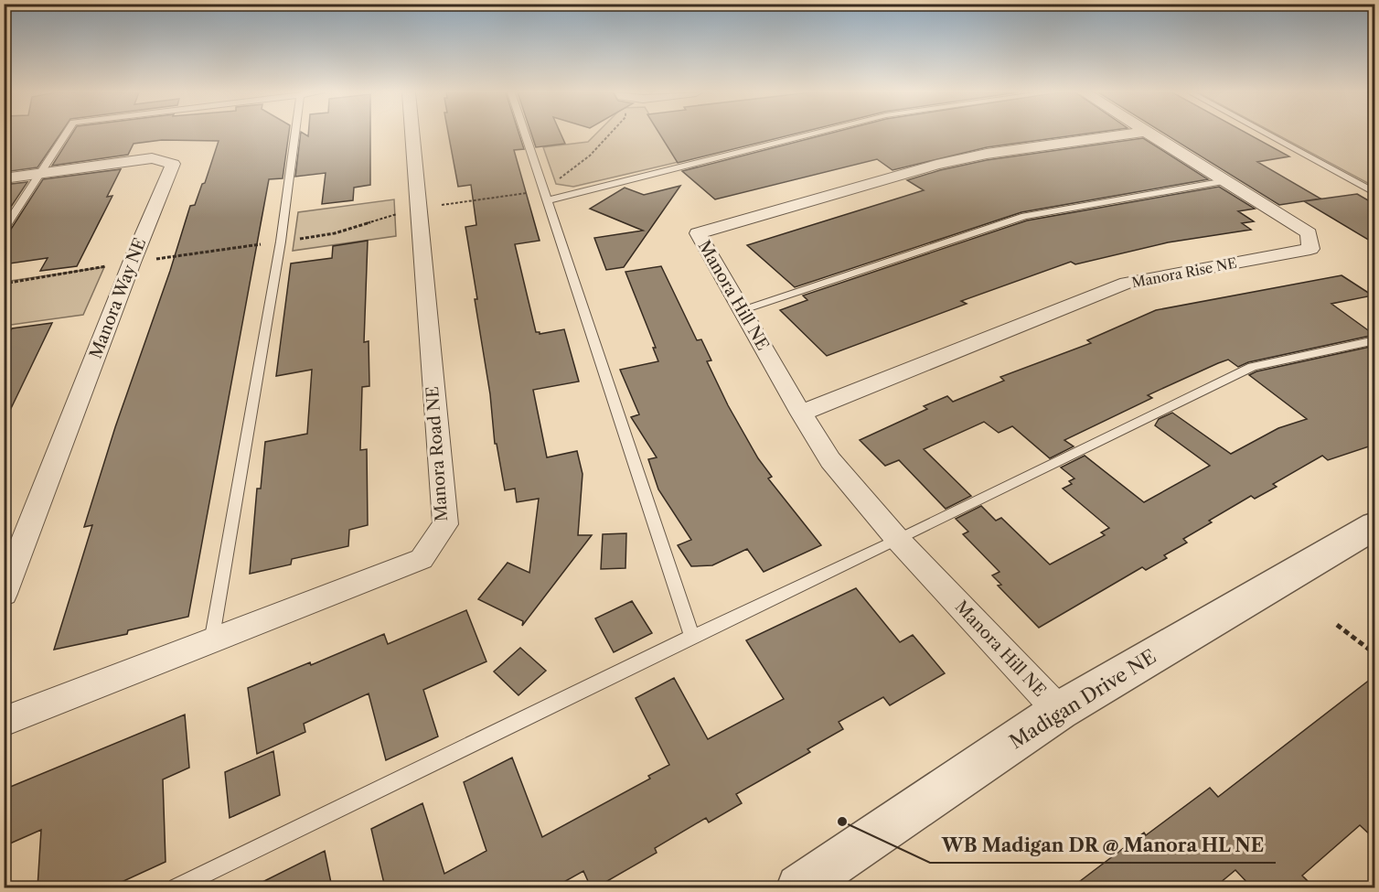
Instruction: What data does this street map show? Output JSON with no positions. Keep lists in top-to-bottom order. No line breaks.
{"streets":{"street":["Manora Rise NE","Manora Hill NE","Manora Way NE","Manora Road NE","Madigan Drive NE"]},"crossings":[["Manora Rise NE","Manora Hill NE"],["Manora Hill NE","Madigan Drive NE"]],"places":["WB Madigan DR @ Manora HL NE"]}
